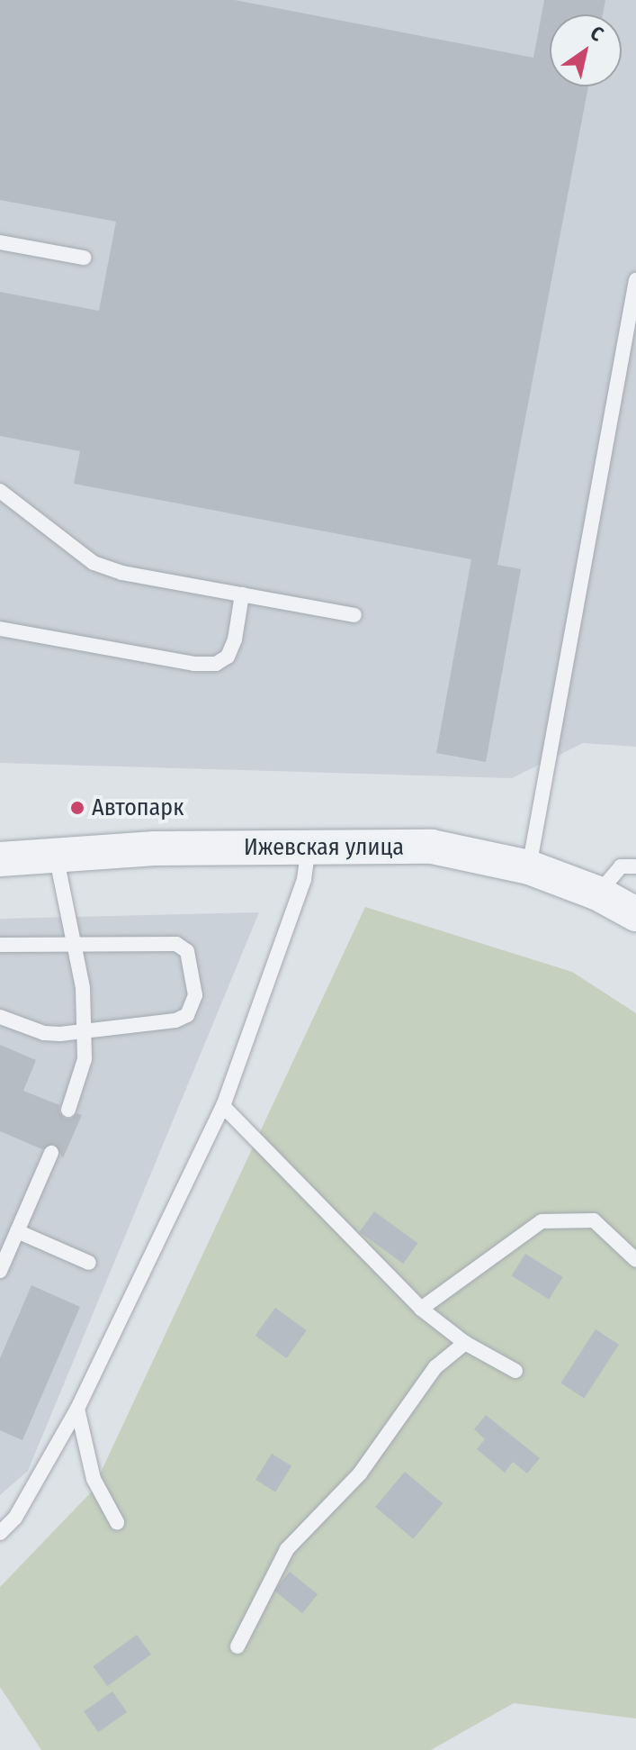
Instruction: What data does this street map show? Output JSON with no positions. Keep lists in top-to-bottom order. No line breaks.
{"streets":{"street":["Ижевская улица"]},"places":["Автопарк"],"north":"top right"}
